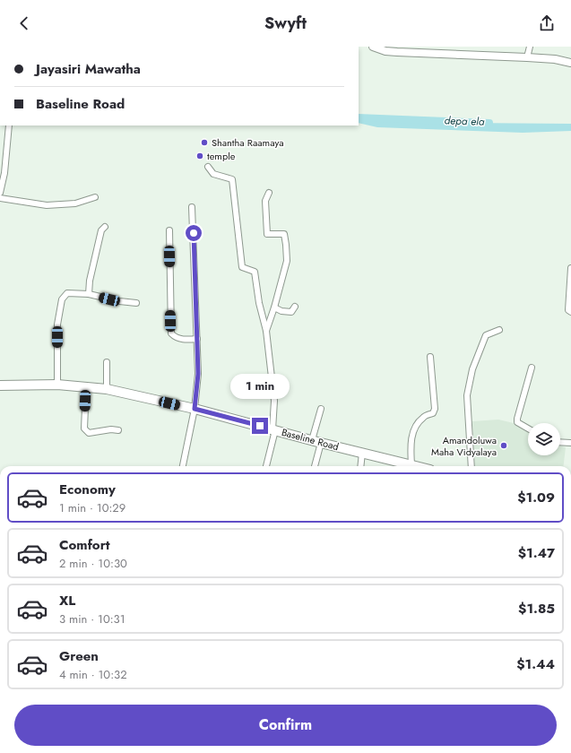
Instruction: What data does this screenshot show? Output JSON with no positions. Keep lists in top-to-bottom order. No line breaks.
{"streets":{"main road":["Baseline Road"]},"water":["depa ela"],"places":["Shantha Raamaya","temple","Amandoluwa Maha Vidyalaya"],"page":{"header":"Swyft","banner":["Jayasiri Mawatha","Baseline Road"],"bubble":"1 min","list":[{"name":"Economy","note":"1 min · 10:29","value":"$1.09"},{"name":"Comfort","note":"2 min · 10:30","value":"$1.47"},{"name":"XL","note":"3 min · 10:31","value":"$1.85"},{"name":"Green","note":"4 min · 10:32","value":"$1.44"}],"buttons":"Confirm"}}
